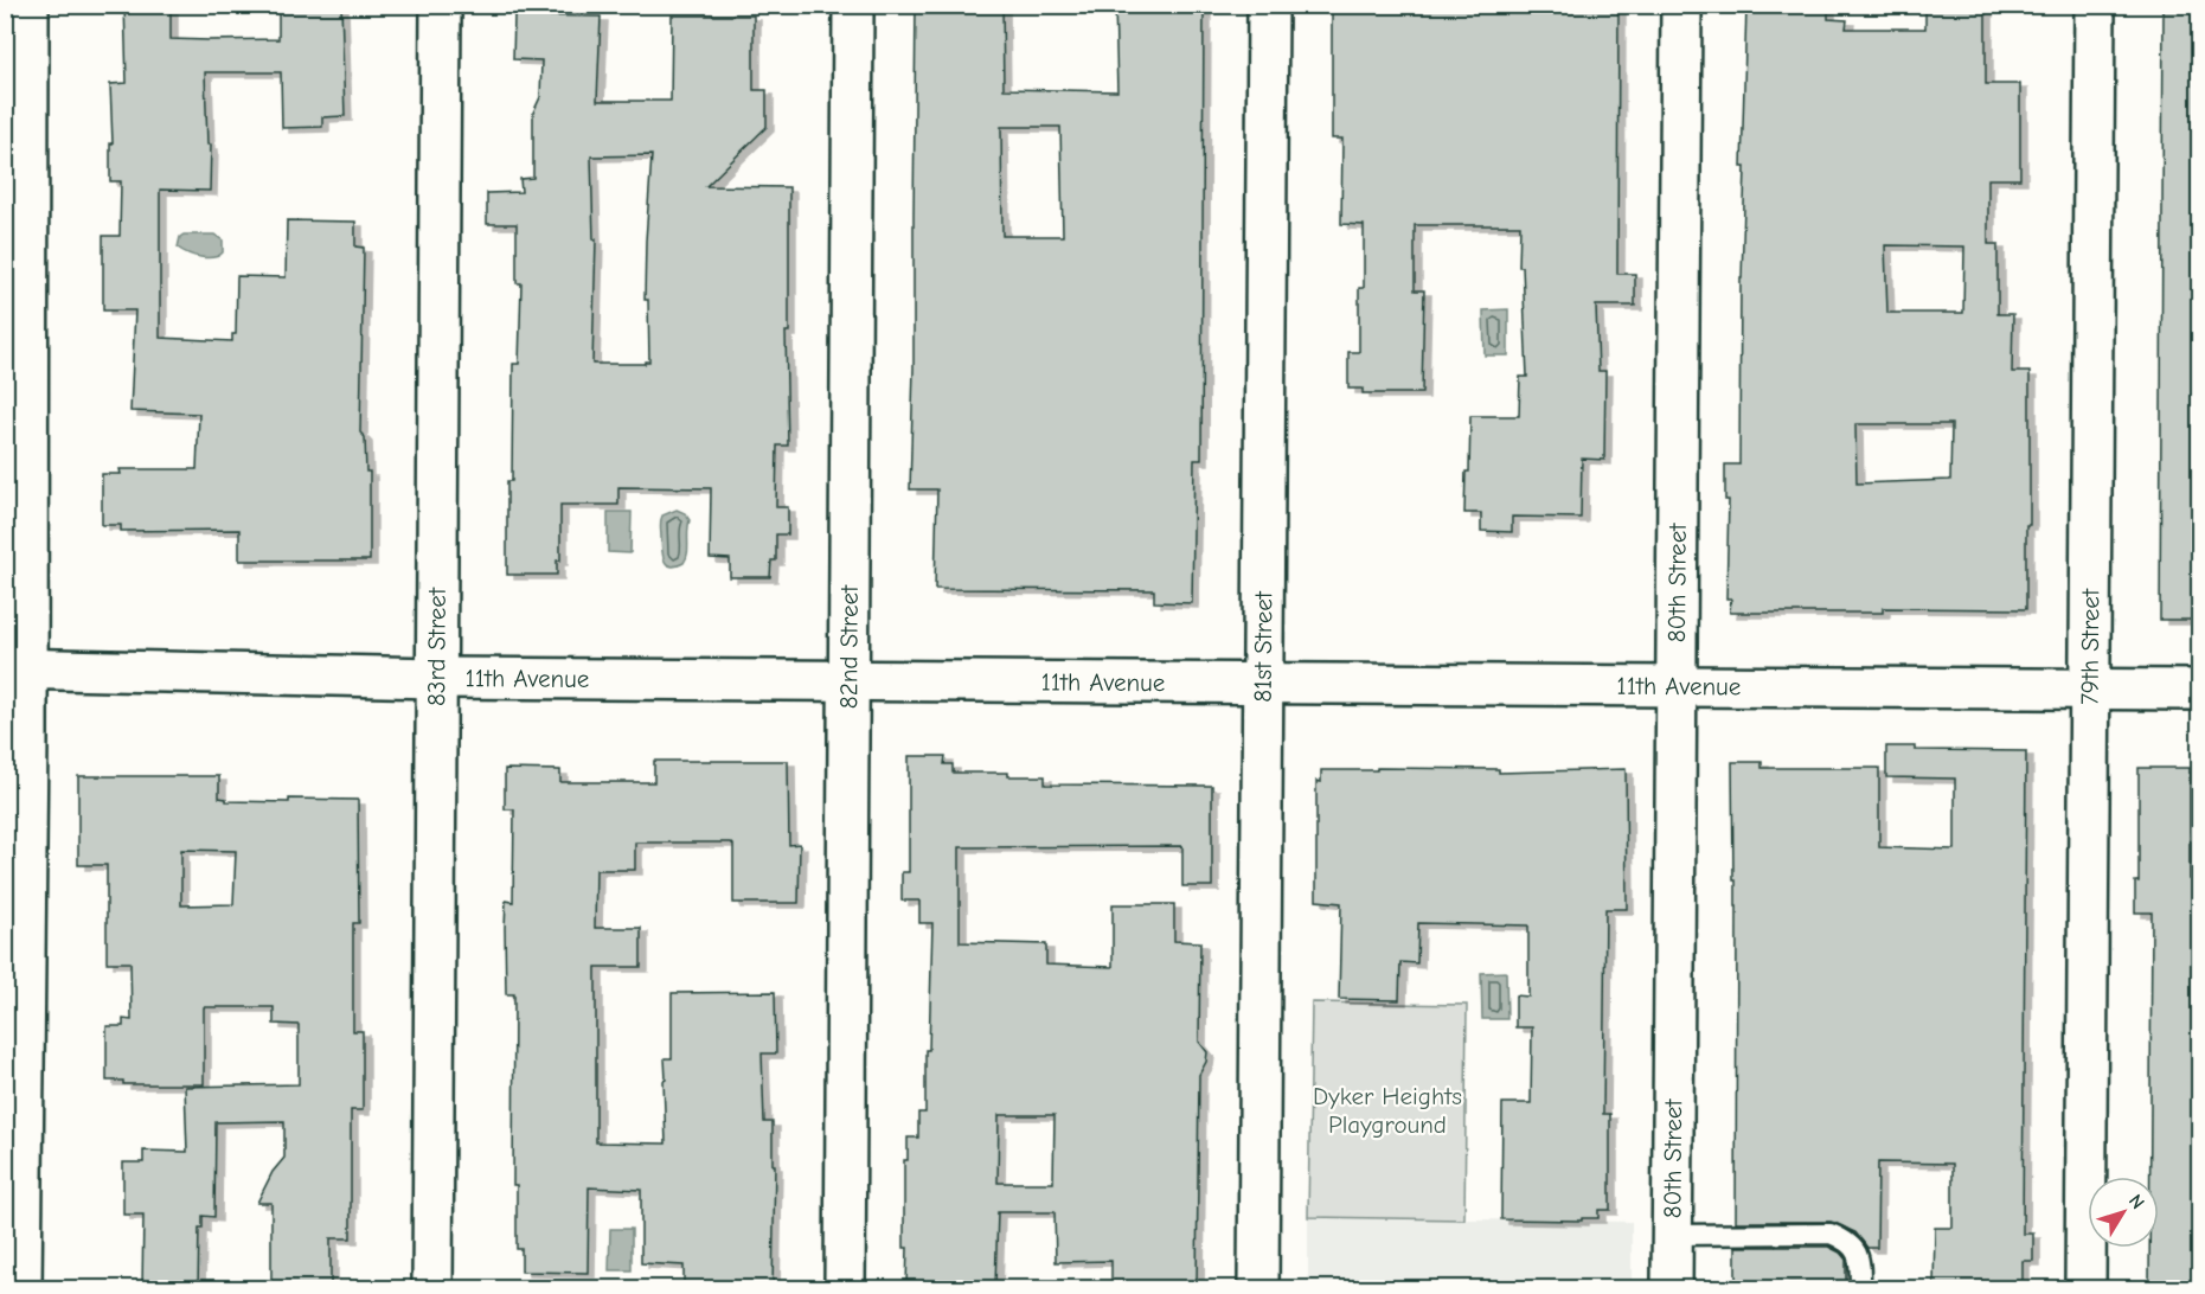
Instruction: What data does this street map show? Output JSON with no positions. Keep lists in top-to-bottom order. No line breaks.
{"streets":{"street":["80th Street","83rd Street","82nd Street","81st Street","79th Street","11th Avenue"]},"crossings":[["80th Street","11th Avenue"],["83rd Street","11th Avenue"],["82nd Street","11th Avenue"],["81st Street","11th Avenue"],["79th Street","11th Avenue"]],"parks":["Dyker Heights Playground"],"north":"top right"}
